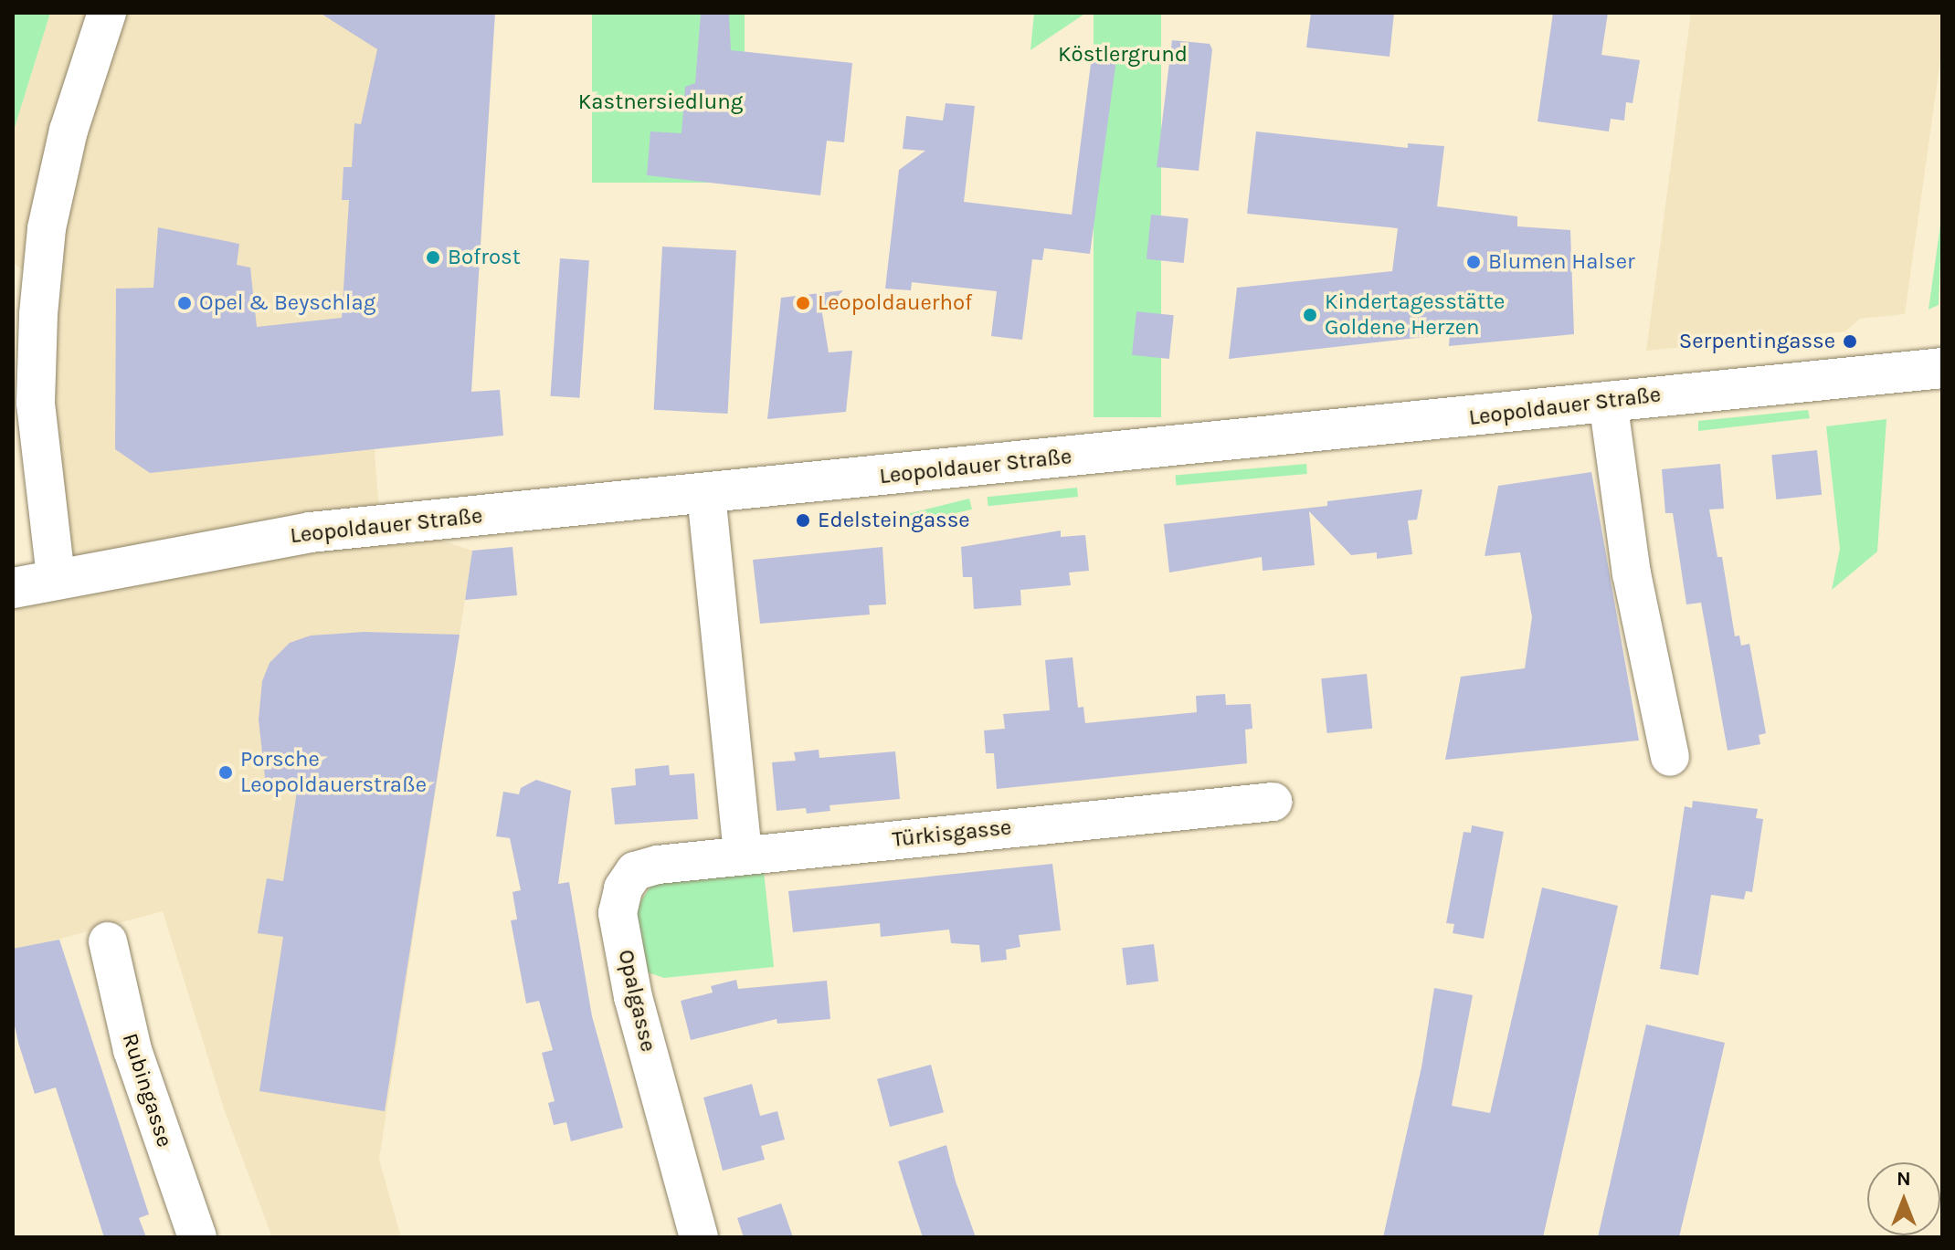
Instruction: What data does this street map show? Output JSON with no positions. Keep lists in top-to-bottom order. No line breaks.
{"streets":{"main road":["Leopoldauer Straße"],"street":["Türkisgasse","Opalgasse","Rubingasse"]},"crossings":[["Türkisgasse","Opalgasse"]],"parks":["Köstlergrund","Kastnersiedlung"],"places":["Bofrost","Blumen Halser","Opel & Beyschlag","Leopoldauerhof","Kindertagesstätte Goldene Herzen","Serpentingasse","Edelsteingasse","Porsche Leopoldauerstraße"],"north":"top"}
